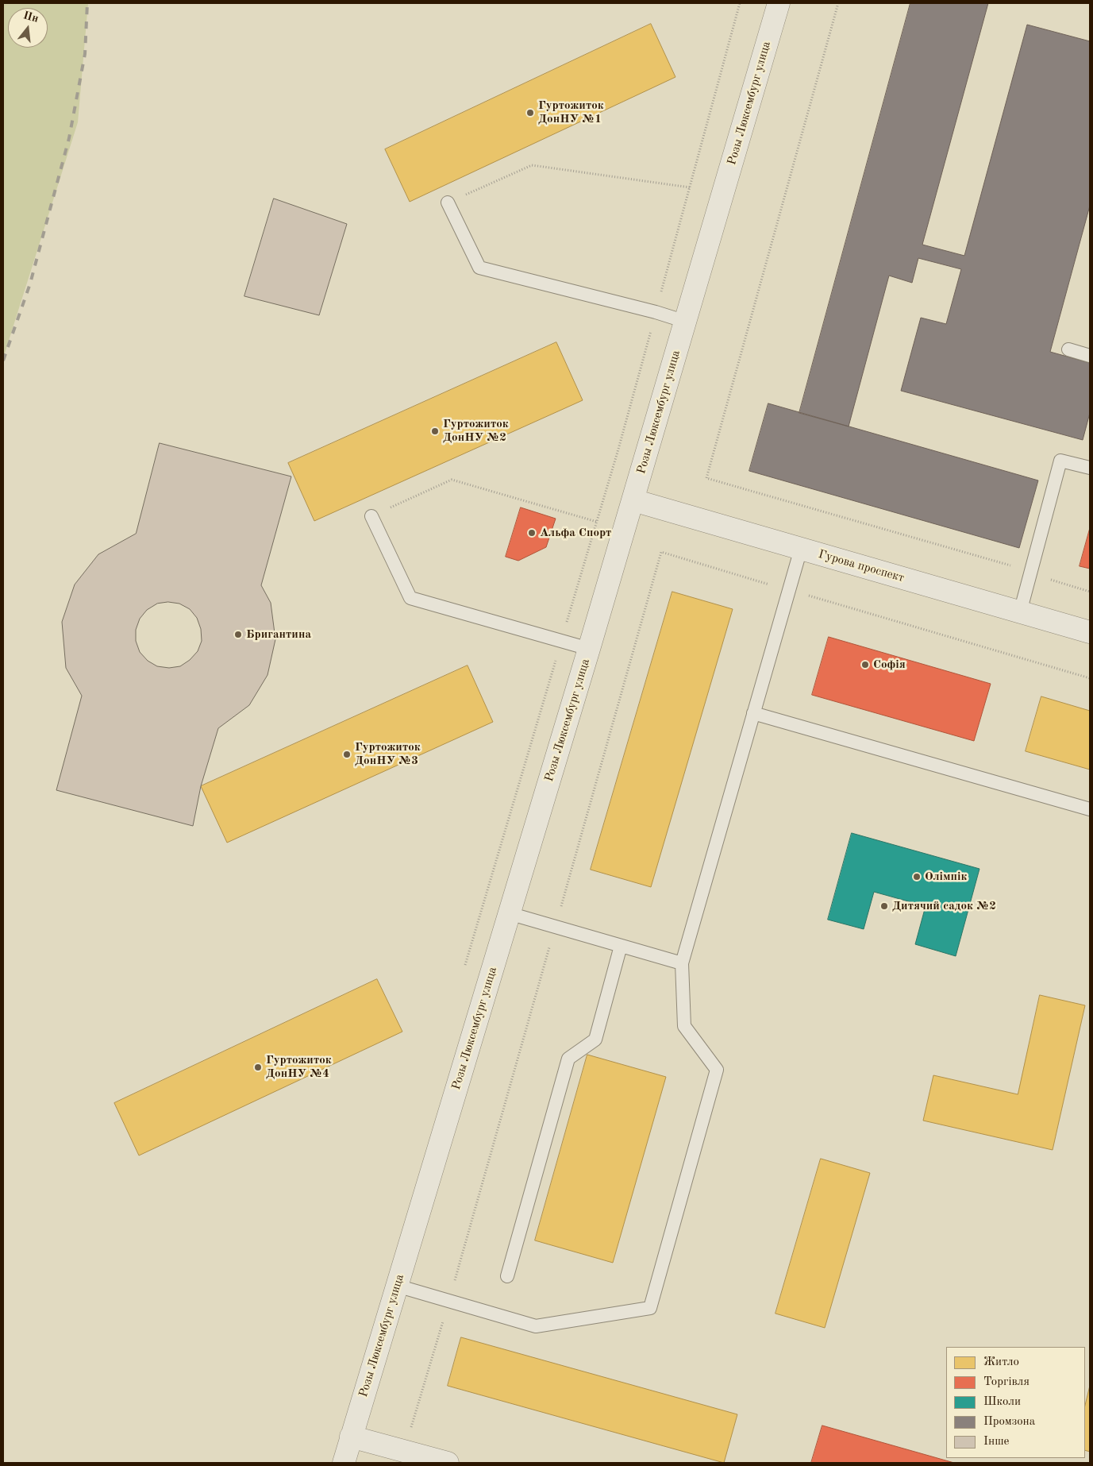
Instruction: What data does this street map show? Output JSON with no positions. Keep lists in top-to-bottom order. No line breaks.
{"streets":{"street":["Розы Люксембург улица","Гурова проспект"]},"crossings":[["Розы Люксембург улица","Гурова проспект"]],"places":["Гуртожиток ДонНУ №1","Гуртожиток ДонНУ №2","Альфа Спорт","Бригантина","Софія","Гуртожиток ДонНУ №3","Олімпік","Дитячий садок №2","Гуртожиток ДонНУ №4"],"legend":["Житло","Торгівля","Школи","Промзона","Інше"],"north":"top"}
